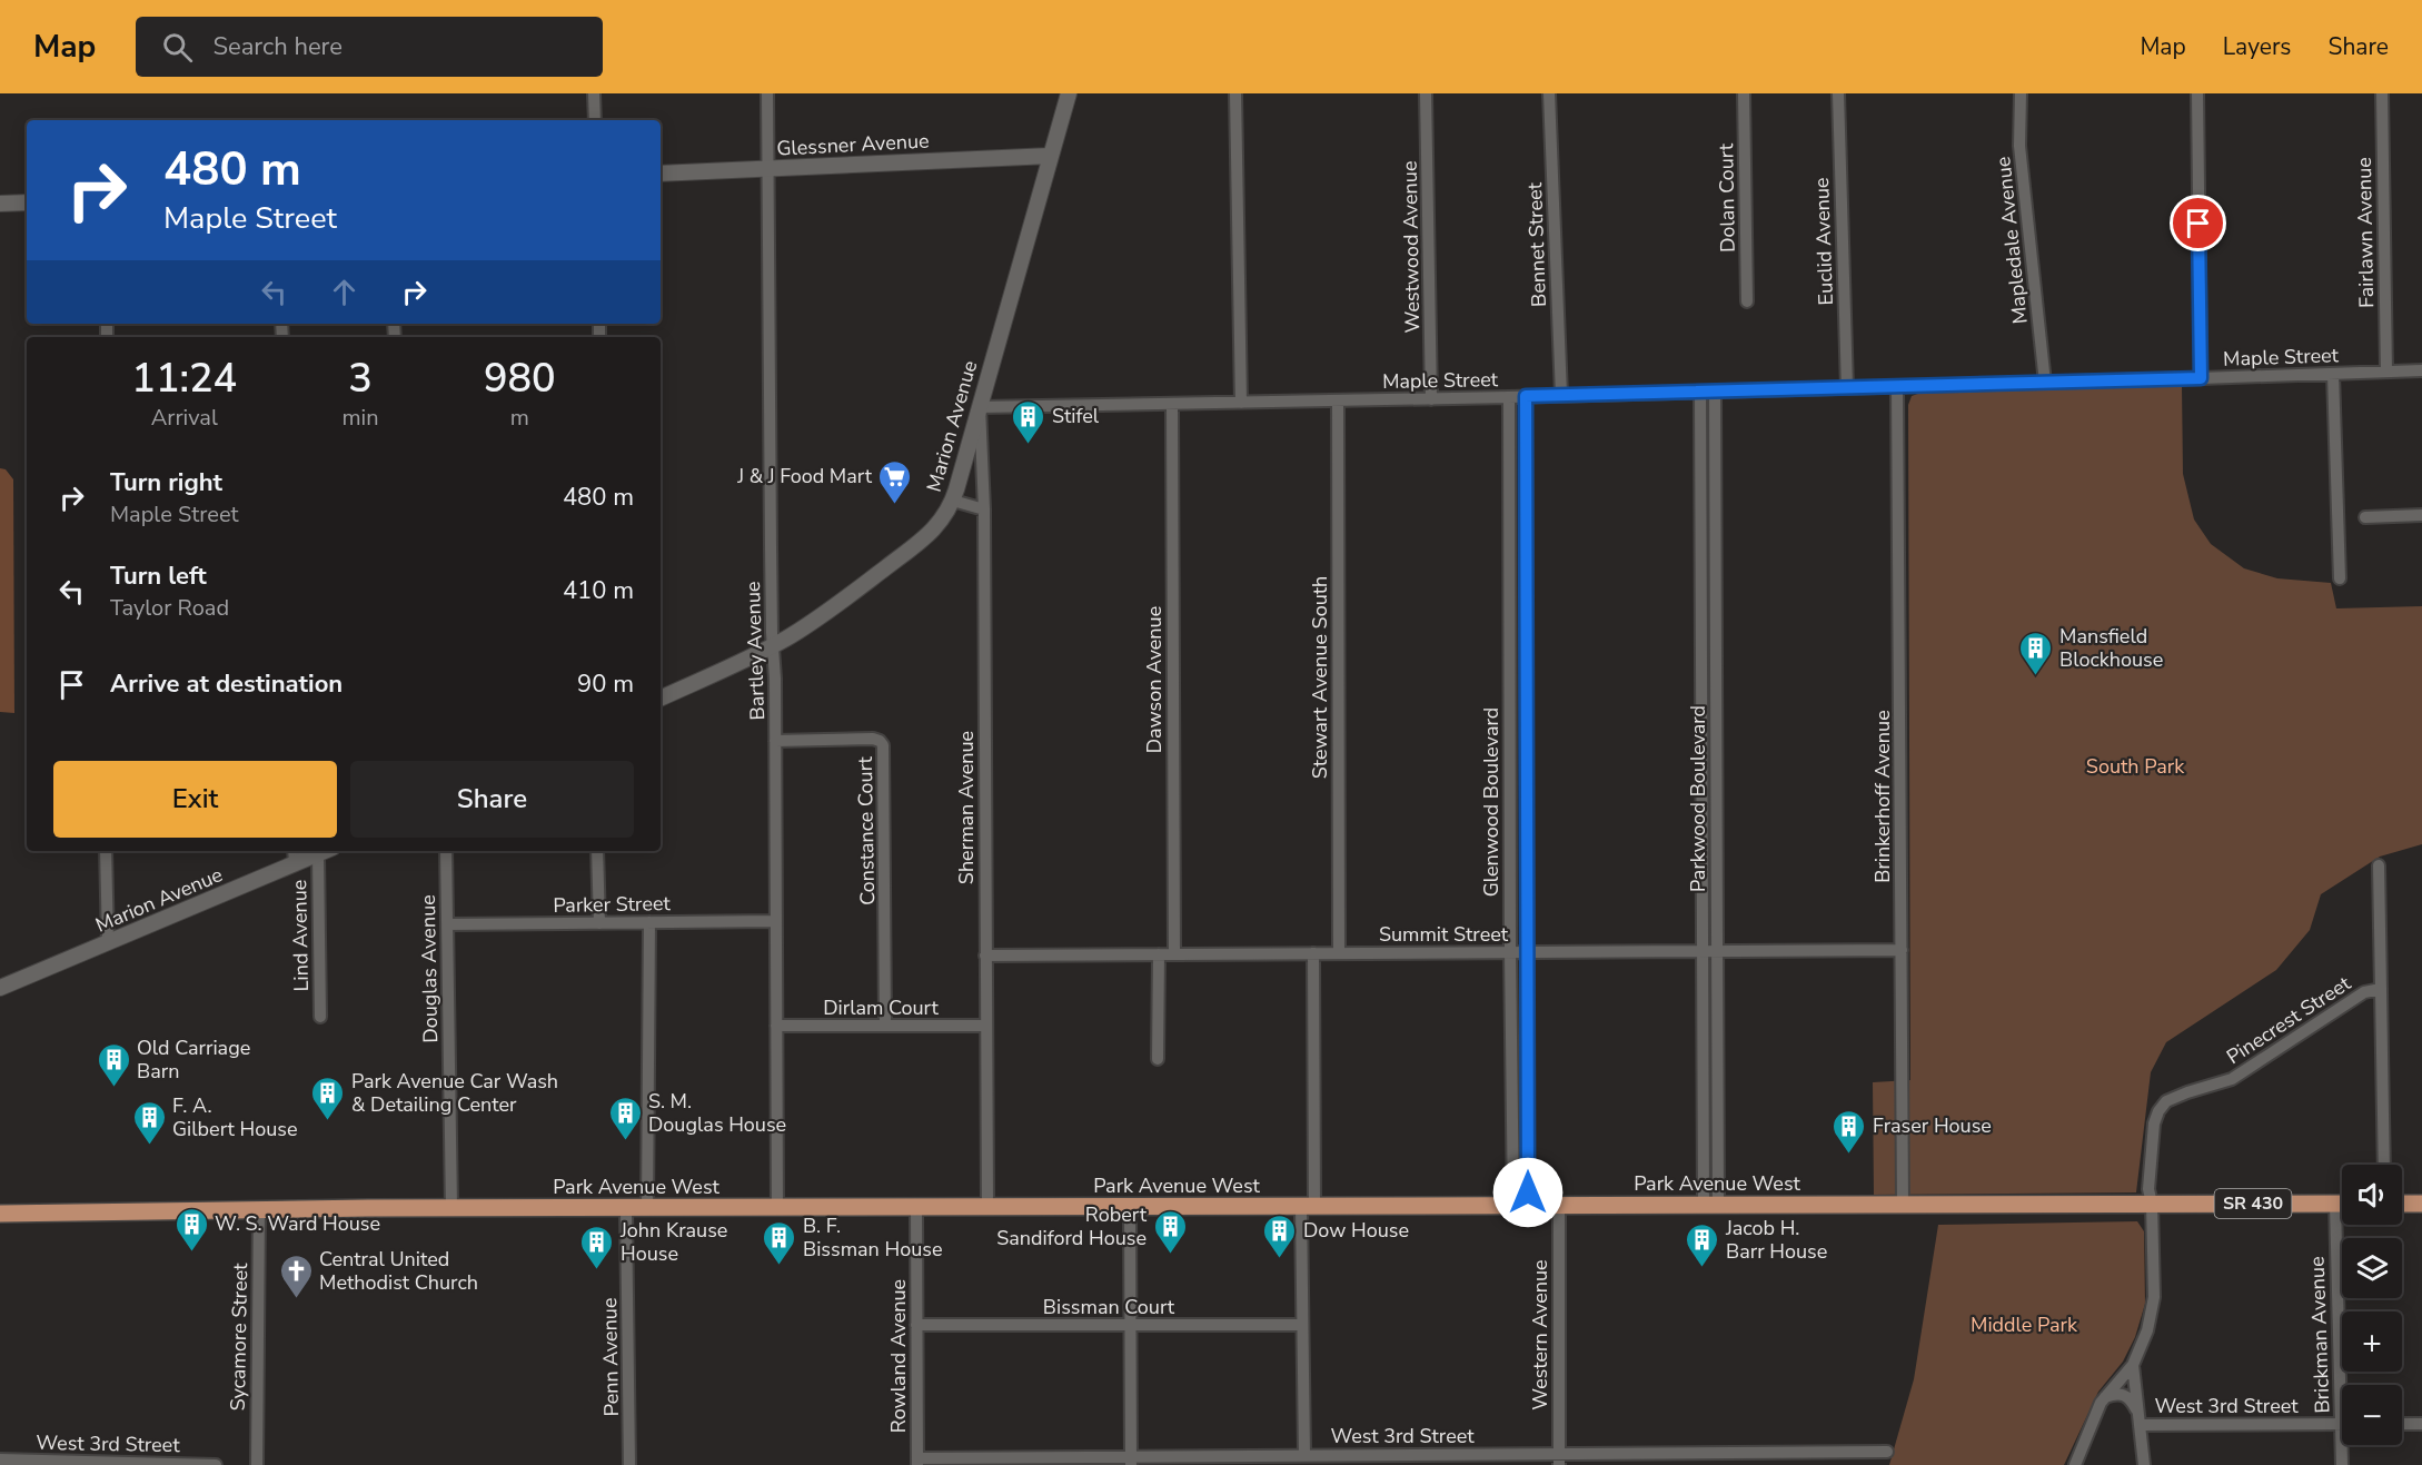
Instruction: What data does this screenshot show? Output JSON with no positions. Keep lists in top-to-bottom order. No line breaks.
{"streets":{"main road":["Park Avenue West","SR 430"],"street":["Glessner Avenue","Dolan Court","Fairlawn Avenue","Mapledale Avenue","Euclid Avenue","Bennet Street","Westwood Avenue","Maple Street","Marion Avenue","Bartley Avenue","Stewart Avenue South","Dawson Avenue","Brinkerhoff Avenue","Parkwood Boulevard","Glenwood Boulevard","Sherman Avenue","Constance Court","Parker Street","Summit Street","Lind Avenue","Douglas Avenue","Dirlam Court","Pinecrest Street","Bissman Court","Western Avenue","Brickman Avenue","Sycamore Street","Rowland Avenue","Penn Avenue","West 3rd Street"]},"crossings":[["Glessner Avenue","Marion Avenue"],["Glessner Avenue","Bartley Avenue"],["Fairlawn Avenue","Maple Street"],["Mapledale Avenue","Maple Street"],["Euclid Avenue","Maple Street"],["Bennet Street","Maple Street"],["Westwood Avenue","Maple Street"],["Maple Street","Marion Avenue"],["Maple Street","Stewart Avenue South"],["Maple Street","Dawson Avenue"],["Maple Street","Brinkerhoff Avenue"],["Maple Street","Parkwood Boulevard"],["Maple Street","Glenwood Boulevard"],["Maple Street","Sherman Avenue"],["Marion Avenue","Bartley Avenue"],["Marion Avenue","Sherman Avenue"],["Marion Avenue","Lind Avenue"],["Bartley Avenue","Constance Court"],["Bartley Avenue","Parker Street"],["Bartley Avenue","Dirlam Court"],["Bartley Avenue","Park Avenue West"],["Stewart Avenue South","Summit Street"],["Dawson Avenue","Summit Street"],["Brinkerhoff Avenue","Summit Street"],["Brinkerhoff Avenue","Park Avenue West"],["Parkwood Boulevard","Summit Street"],["Parkwood Boulevard","Park Avenue West"],["Glenwood Boulevard","Summit Street"],["Glenwood Boulevard","Park Avenue West"],["Sherman Avenue","Summit Street"],["Sherman Avenue","Dirlam Court"],["Sherman Avenue","Park Avenue West"],["Constance Court","Dirlam Court"],["Parker Street","Douglas Avenue"],["Douglas Avenue","Park Avenue West"],["Pinecrest Street","Park Avenue West"],["Park Avenue West","Western Avenue"],["Park Avenue West","Brickman Avenue"],["Park Avenue West","Sycamore Street"],["Park Avenue West","Rowland Avenue"],["Park Avenue West","Penn Avenue"],["Bissman Court","Rowland Avenue"],["Western Avenue","West 3rd Street"],["Rowland Avenue","West 3rd Street"]],"parks":["South Park","Middle Park"],"places":{"building":["Stifel","Mansfield Blockhouse","Old Carriage Barn","Park Avenue Car Wash & Detailing Center","S. M. Douglas House","F. A. Gilbert House","Fraser House","W. S. Ward House","Robert Sandiford House","Dow House","B. F. Bissman House","Jacob H. Barr House","John Krause House"],"supermarket":["J & J Food Mart"],"church":["Central United Methodist Church"]},"page":{"header":"Map","search":"Search here","nav":["Map","Layers","Share"],"turn":["480 m","Maple Street"],"eta":["11:24","Arrival","3","min","980","m"],"list":[{"name":"Turn right","note":"Maple Street","value":"480 m"},{"name":"Turn left","note":"Taylor Road","value":"410 m"},{"name":"Arrive at destination","value":"90 m"}],"buttons":["Exit","Share"],"map_buttons":["+","−"]}}
